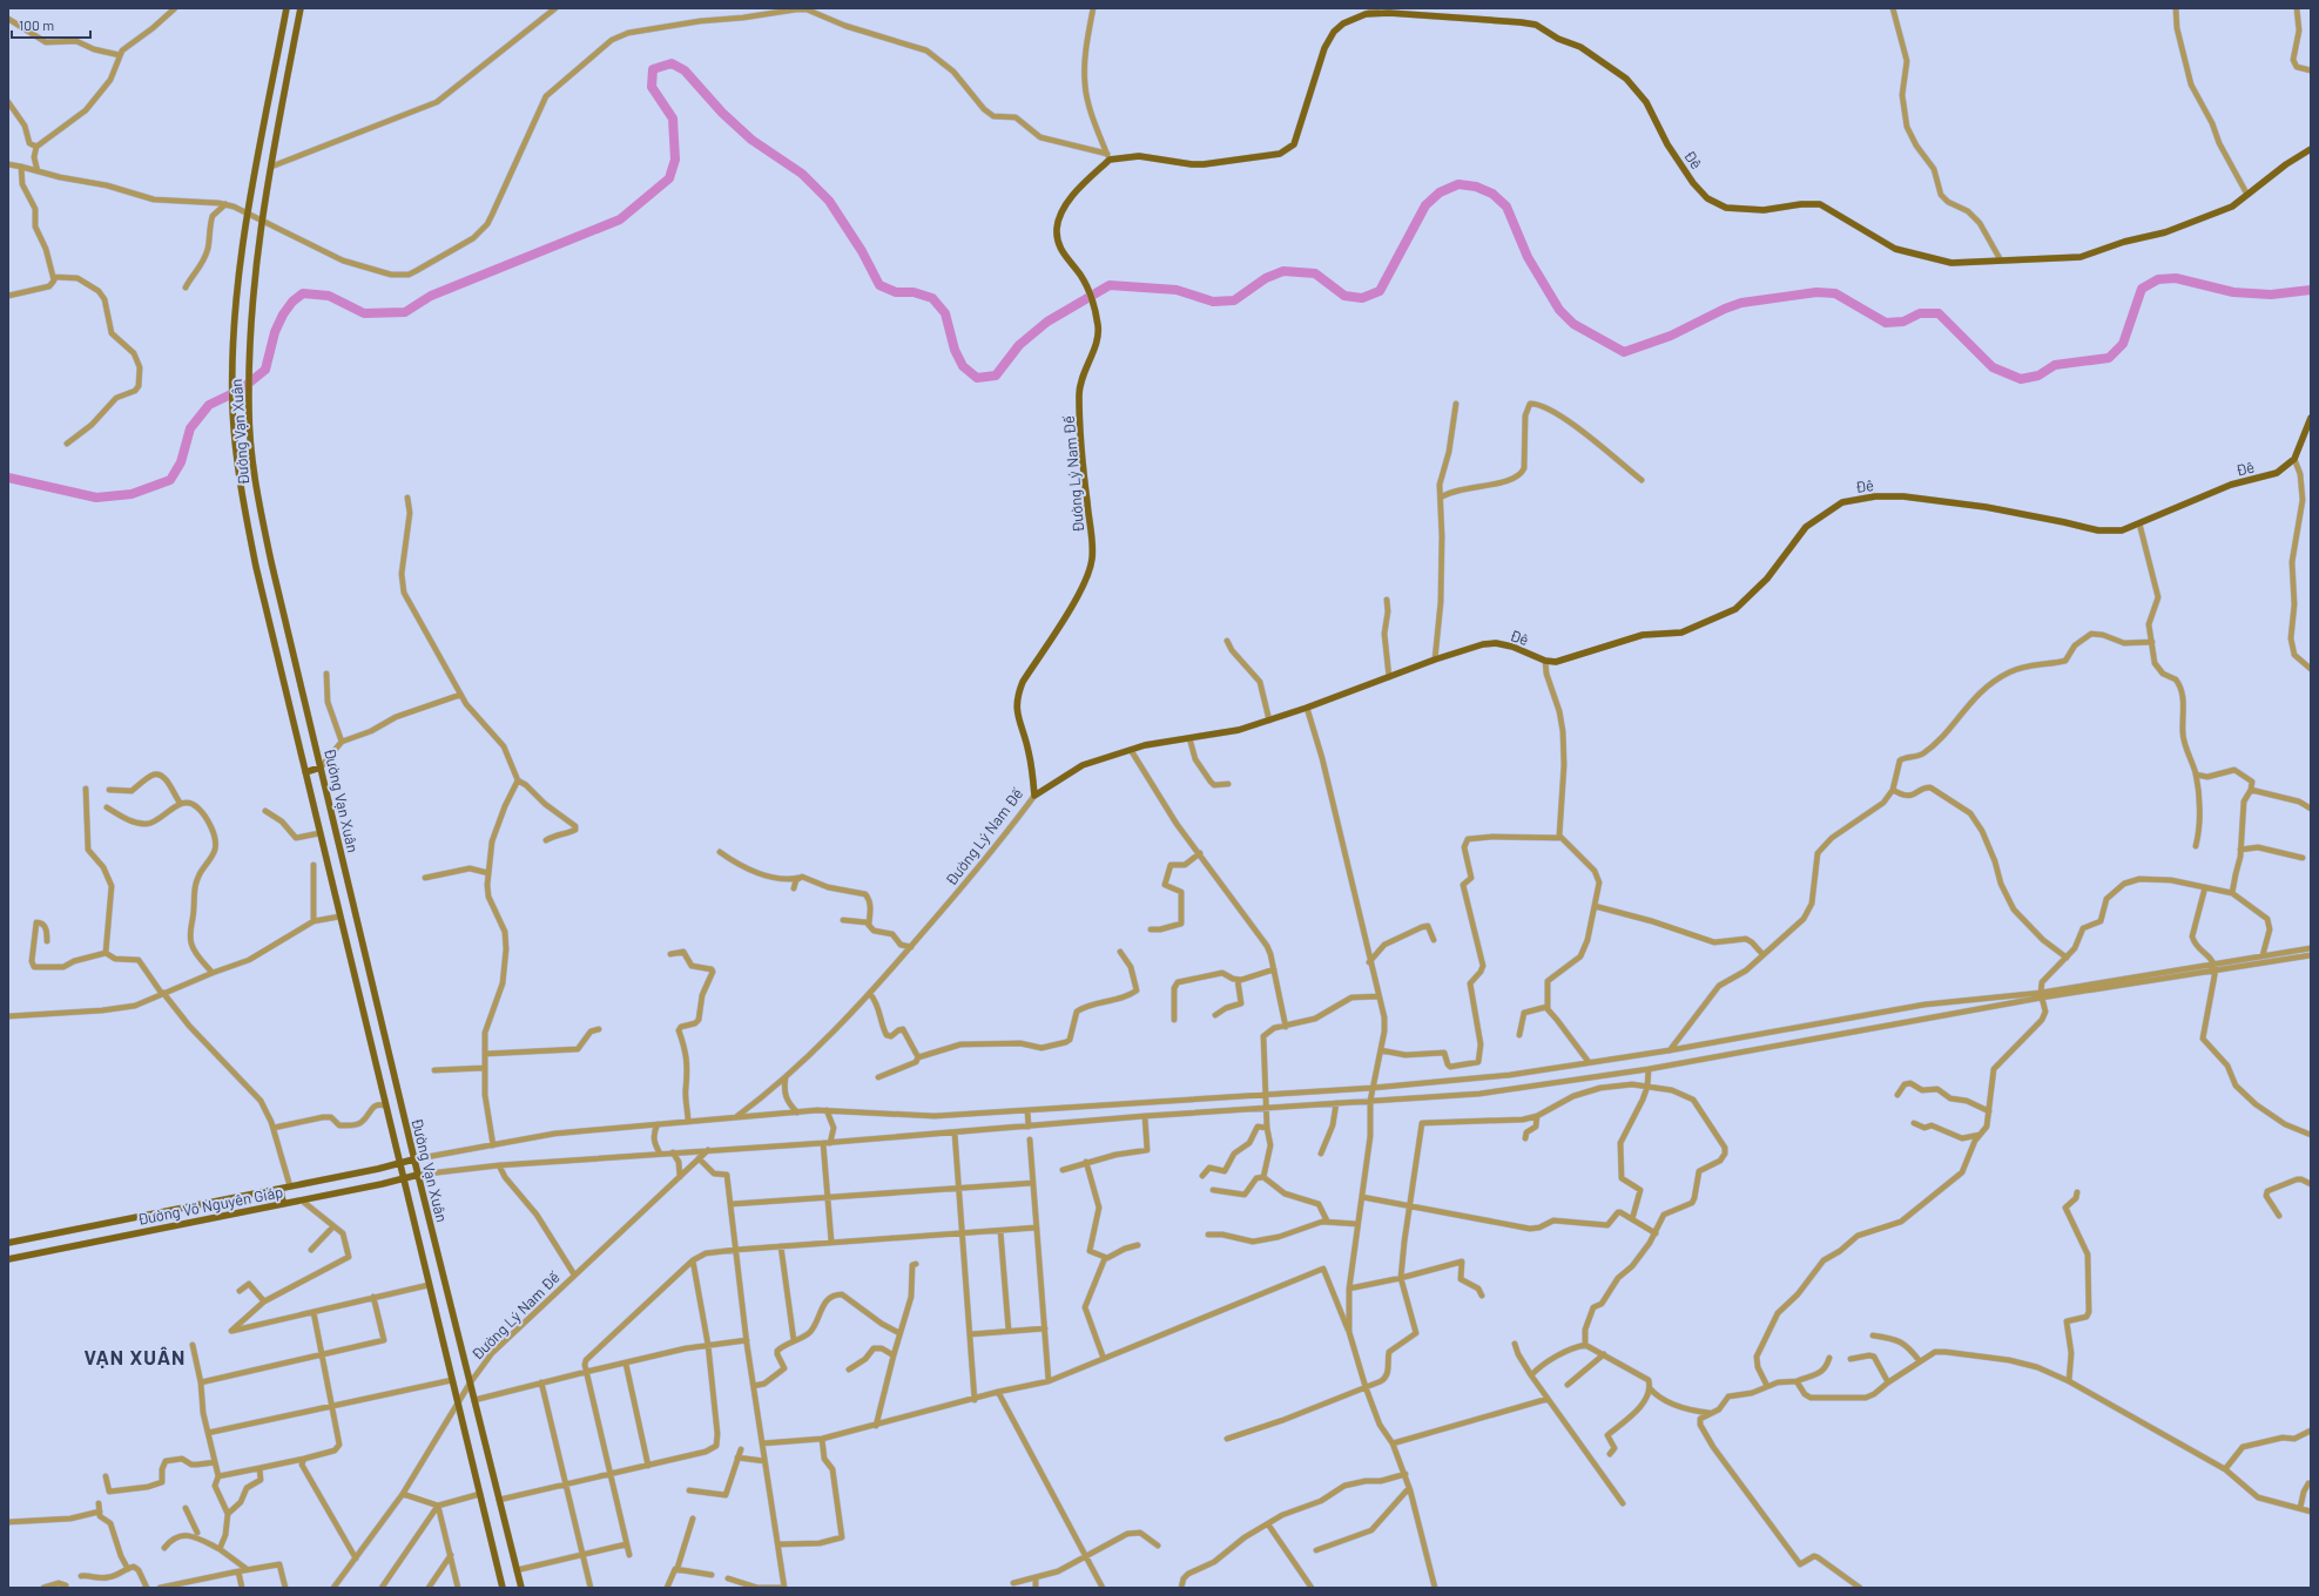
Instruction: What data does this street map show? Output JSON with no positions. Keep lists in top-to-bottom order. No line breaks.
{"streets":{"main road":["Đê","Đường Vạn Xuân","Đường Lý Nam Đế","Đường Võ Nguyên Giáp"]},"crossings":[["Đê","Đường Lý Nam Đế"],["Đường Vạn Xuân","Đường Lý Nam Đế"],["Đường Vạn Xuân","Đường Võ Nguyên Giáp"]],"districts":["VẠN XUÂN"],"scale_bar":"100 m"}
